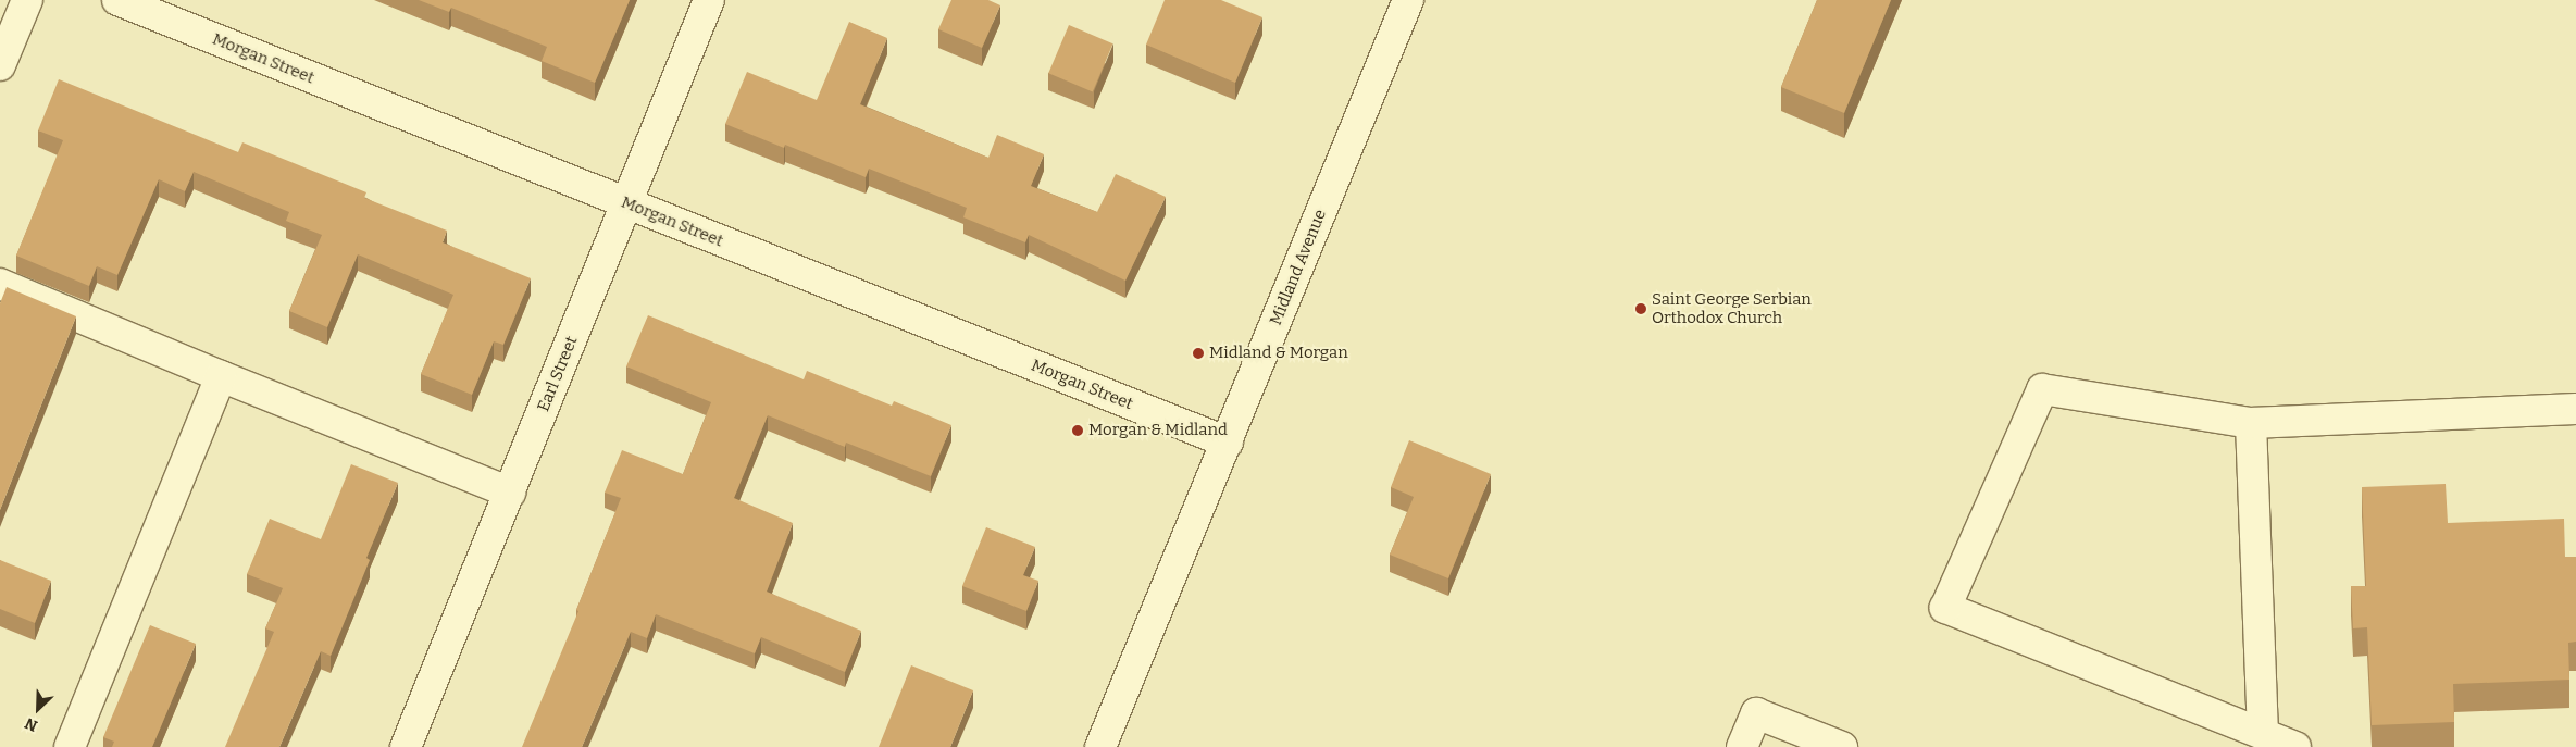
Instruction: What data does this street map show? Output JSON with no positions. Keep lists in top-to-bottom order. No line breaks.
{"streets":{"street":["Morgan Street","Midland Avenue","Earl Street"]},"crossings":[["Morgan Street","Midland Avenue"],["Morgan Street","Earl Street"]],"places":["Saint George Serbian Orthodox Church","Midland & Morgan","Morgan & Midland"],"north":"bottom left"}
